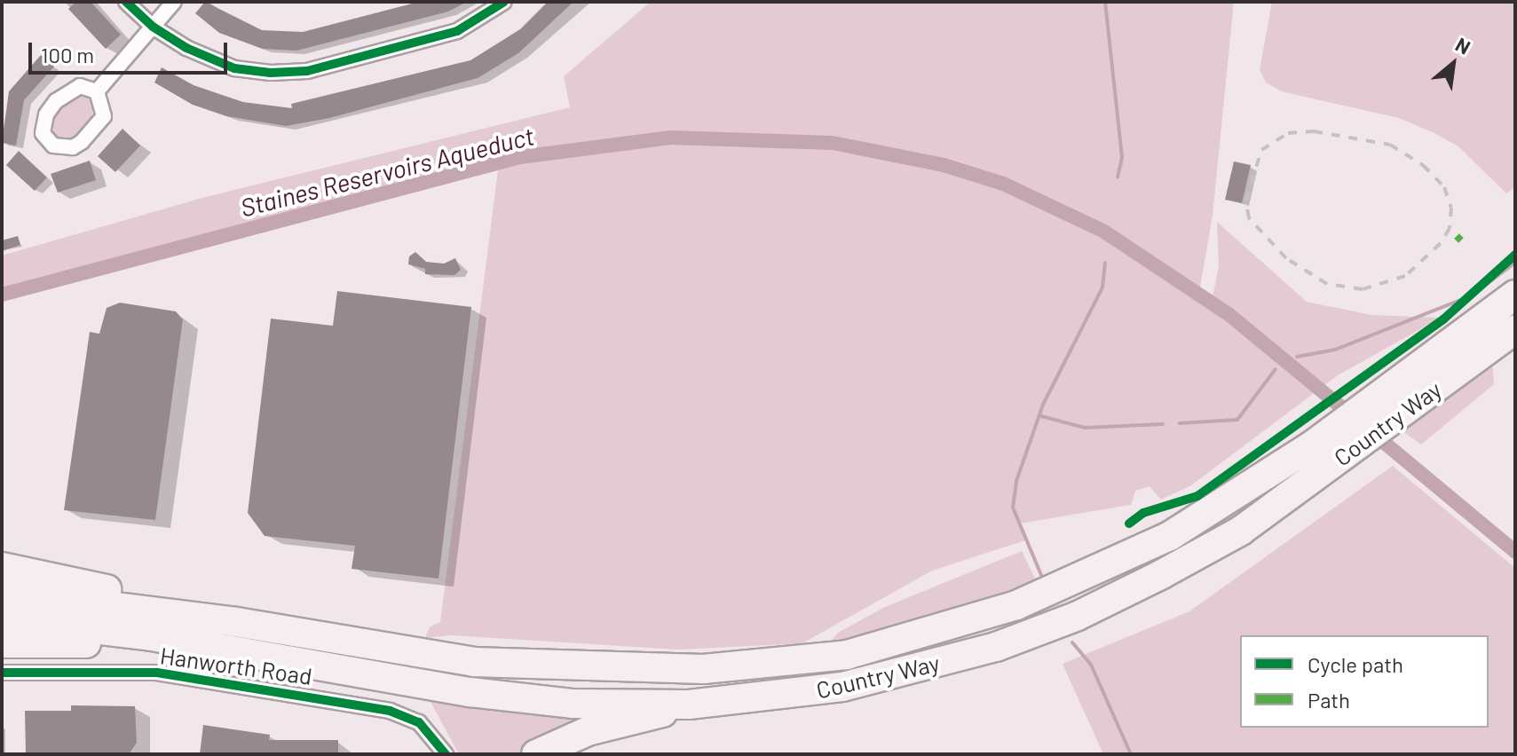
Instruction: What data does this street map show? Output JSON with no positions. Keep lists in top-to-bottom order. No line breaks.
{"streets":{"highway":["Country Way"],"street":["Hanworth Road"]},"water":["Staines Reservoirs Aqueduct"],"legend":["Cycle path","Path"],"scale_bar":"100 m","north":"top right"}
